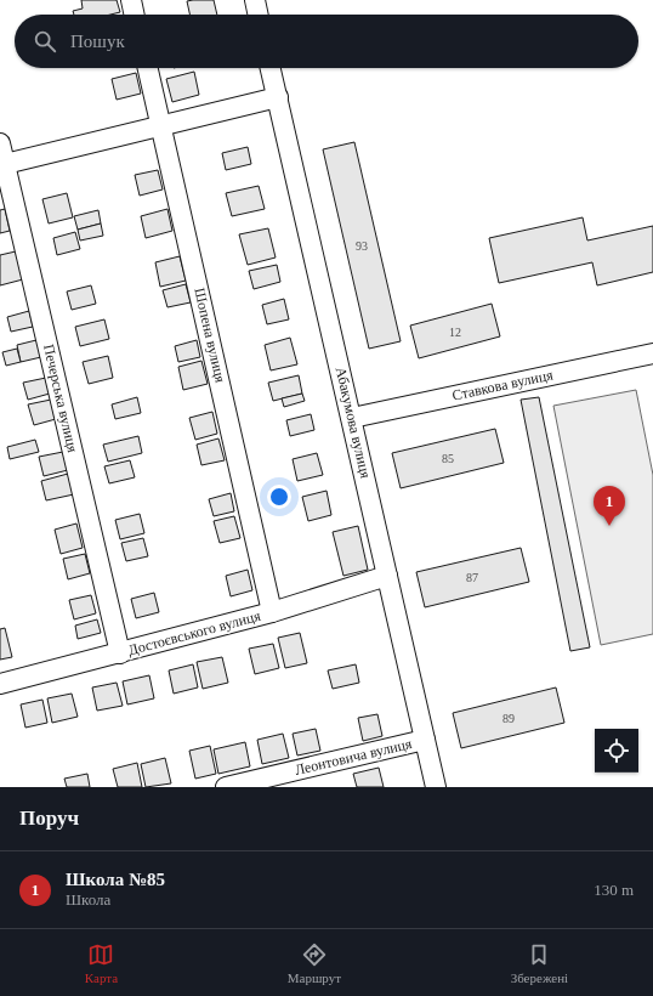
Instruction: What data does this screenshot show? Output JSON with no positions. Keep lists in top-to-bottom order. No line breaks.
{"streets":{"street":["Шопена вулиця","Ставкова вулиця","Печерська вулиця","Абакумова вулиця","Достоєвського вулиця","Леонтовича вулиця"]},"crossings":[["Шопена вулиця","Достоєвського вулиця"],["Ставкова вулиця","Абакумова вулиця"],["Печерська вулиця","Достоєвського вулиця"],["Абакумова вулиця","Достоєвського вулиця"],["Абакумова вулиця","Леонтовича вулиця"]],"house_numbers":["93","12","85","87","89"],"page":{"search":"Пошук","pins":"1","heading":"Поруч","list":[{"mark":"1","name":"Школа №85","note":"Школа","value":"130 m"}],"nav":["Карта","Маршрут","Збережені"]}}
